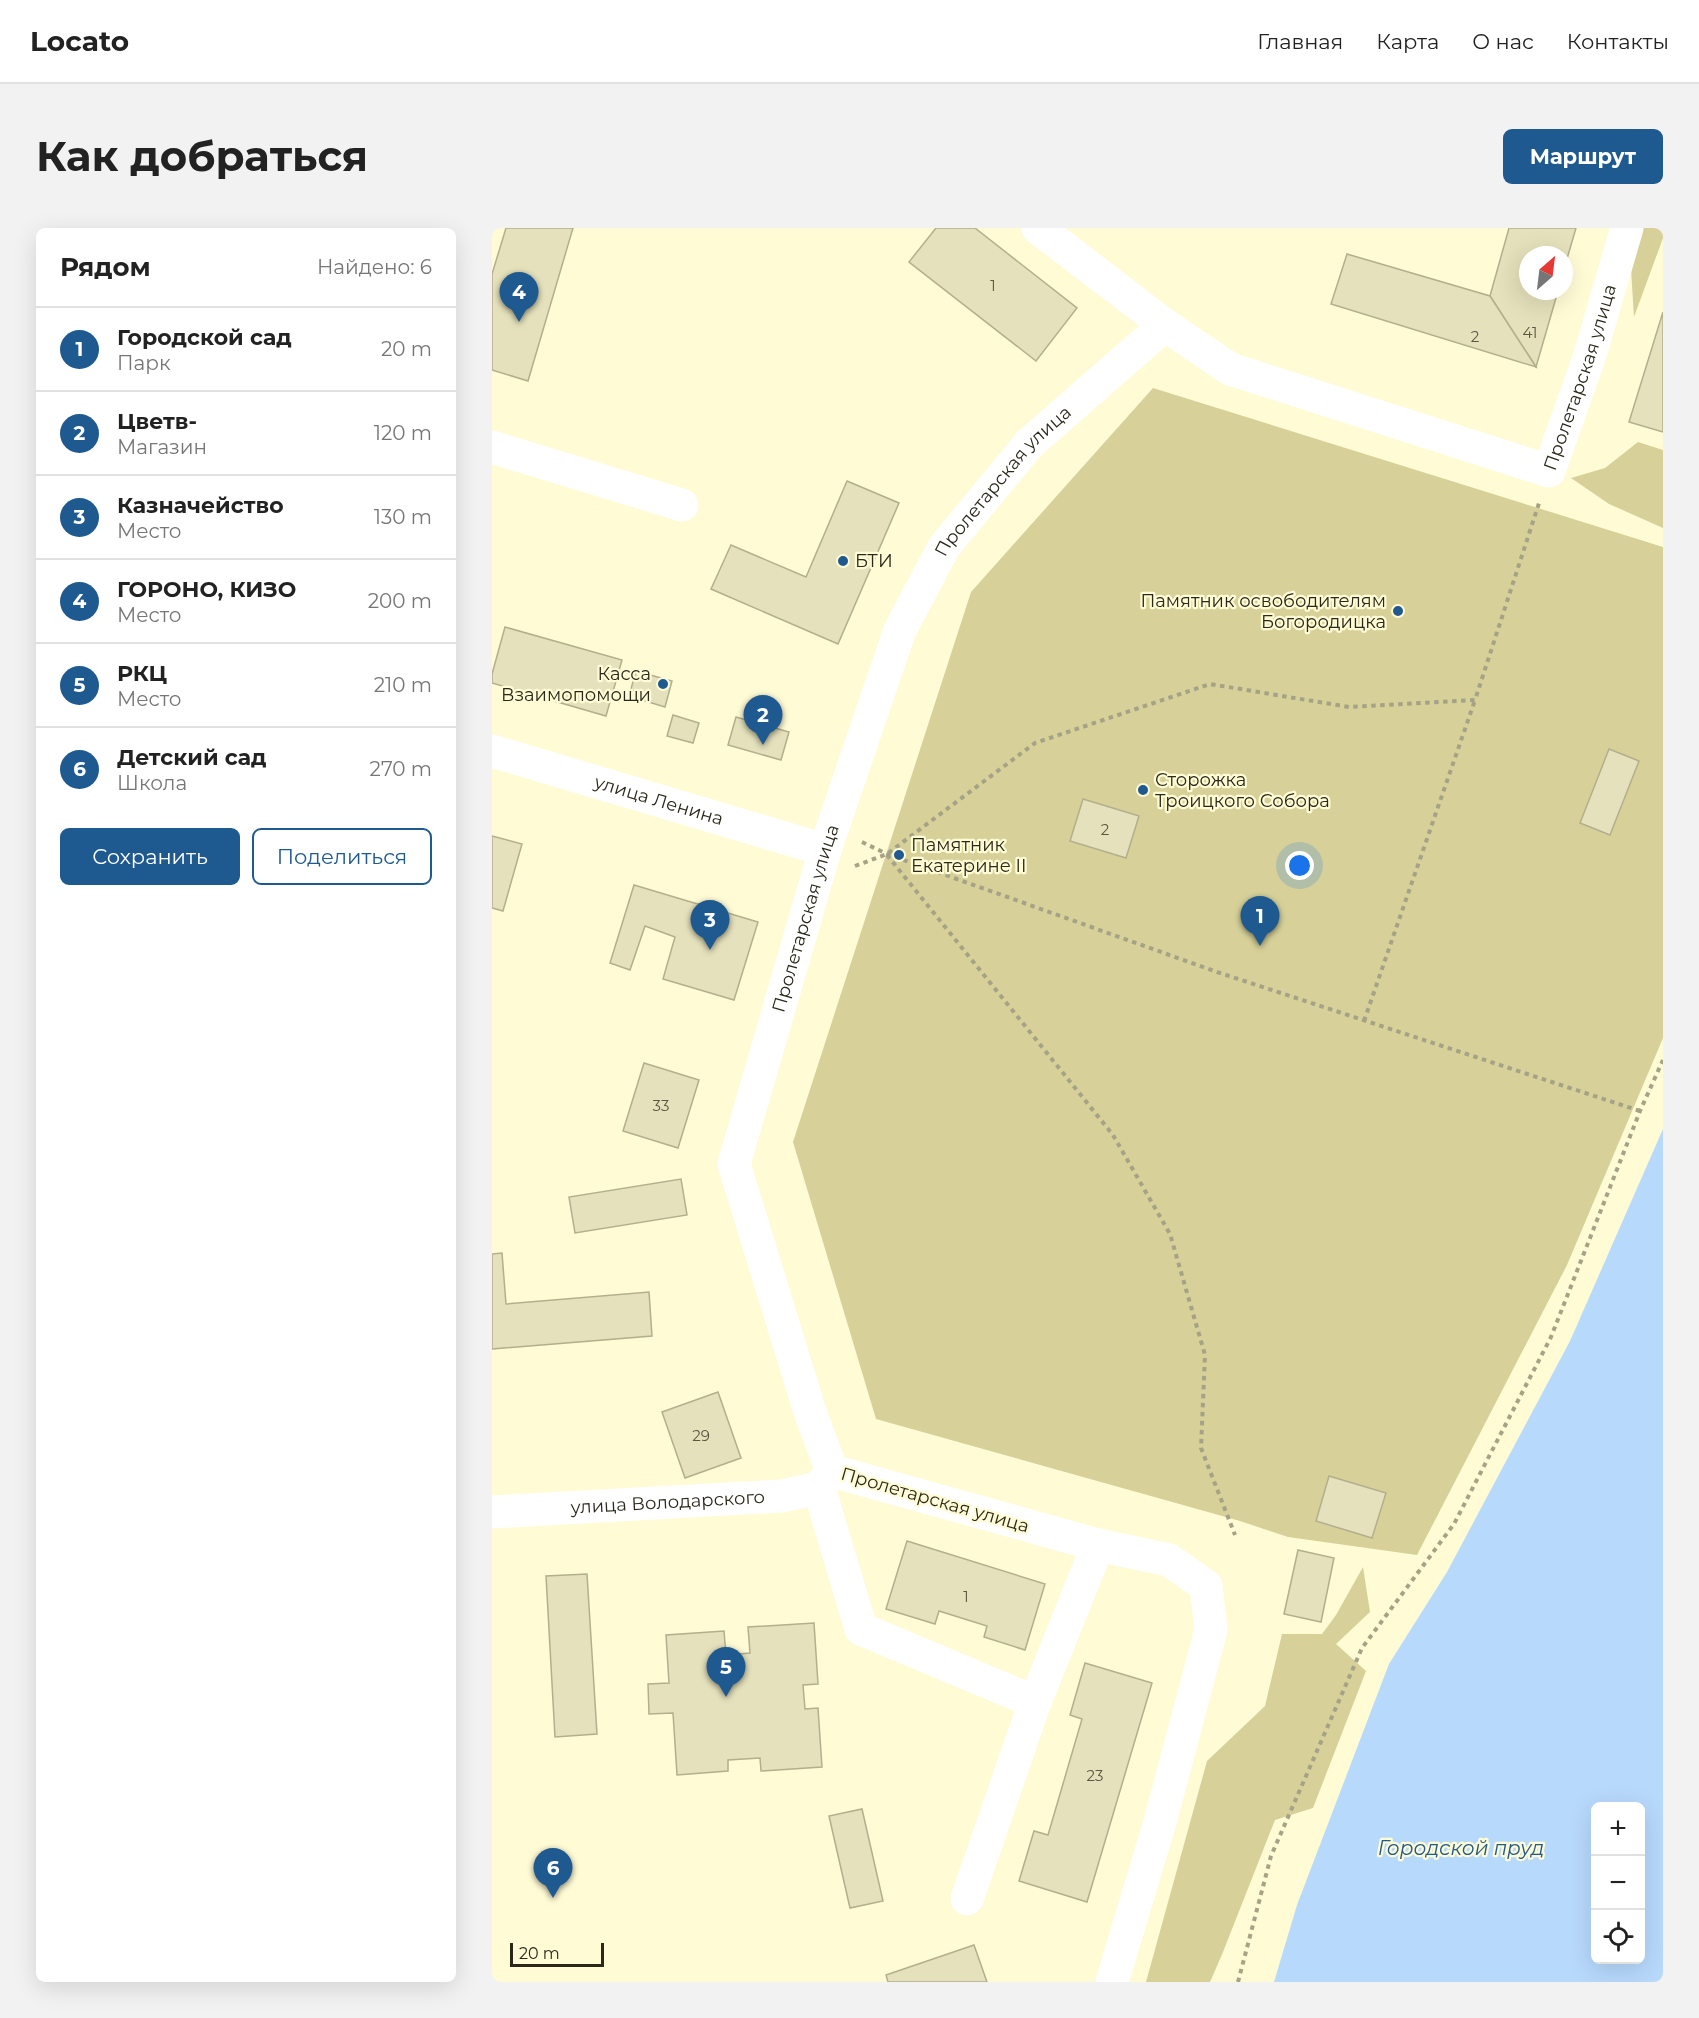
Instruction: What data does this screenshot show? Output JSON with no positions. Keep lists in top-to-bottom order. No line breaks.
{"streets":{"street":["Пролетарская улица","улица Ленина","улица Володарского"]},"crossings":[["Пролетарская улица","улица Ленина"],["Пролетарская улица","улица Володарского"]],"water":["Городской пруд"],"places":["БТИ","Памятник освободителям Богородицка","Касса Взаимопомощи","Сторожка Троицкого Собора","Памятник Екатерине II"],"house_numbers":["1","41","2","2","33","29","1","23"],"scale_bar":"20 m","north":"top right","page":{"header":"Locato","nav":["Главная","Карта","О нас","Контакты"],"buttons":["Маршрут",["Сохранить","Поделиться"]],"title":"Как добраться","heading":["Рядом","Найдено: 6"],"pins":["4","2","1","3","5","6"],"list":[{"mark":"1","name":"Городской сад","note":"Парк","value":"20 m"},{"mark":"2","name":"Цветв-","note":"Магазин","value":"120 m"},{"mark":"3","name":"Казначейство","note":"Место","value":"130 m"},{"mark":"4","name":"ГОРОНО, КИЗО","note":"Место","value":"200 m"},{"mark":"5","name":"РКЦ","note":"Место","value":"210 m"},{"mark":"6","name":"Детский сад","note":"Школа","value":"270 m"}],"map_buttons":["+","−"],"scale":"20 m"}}
